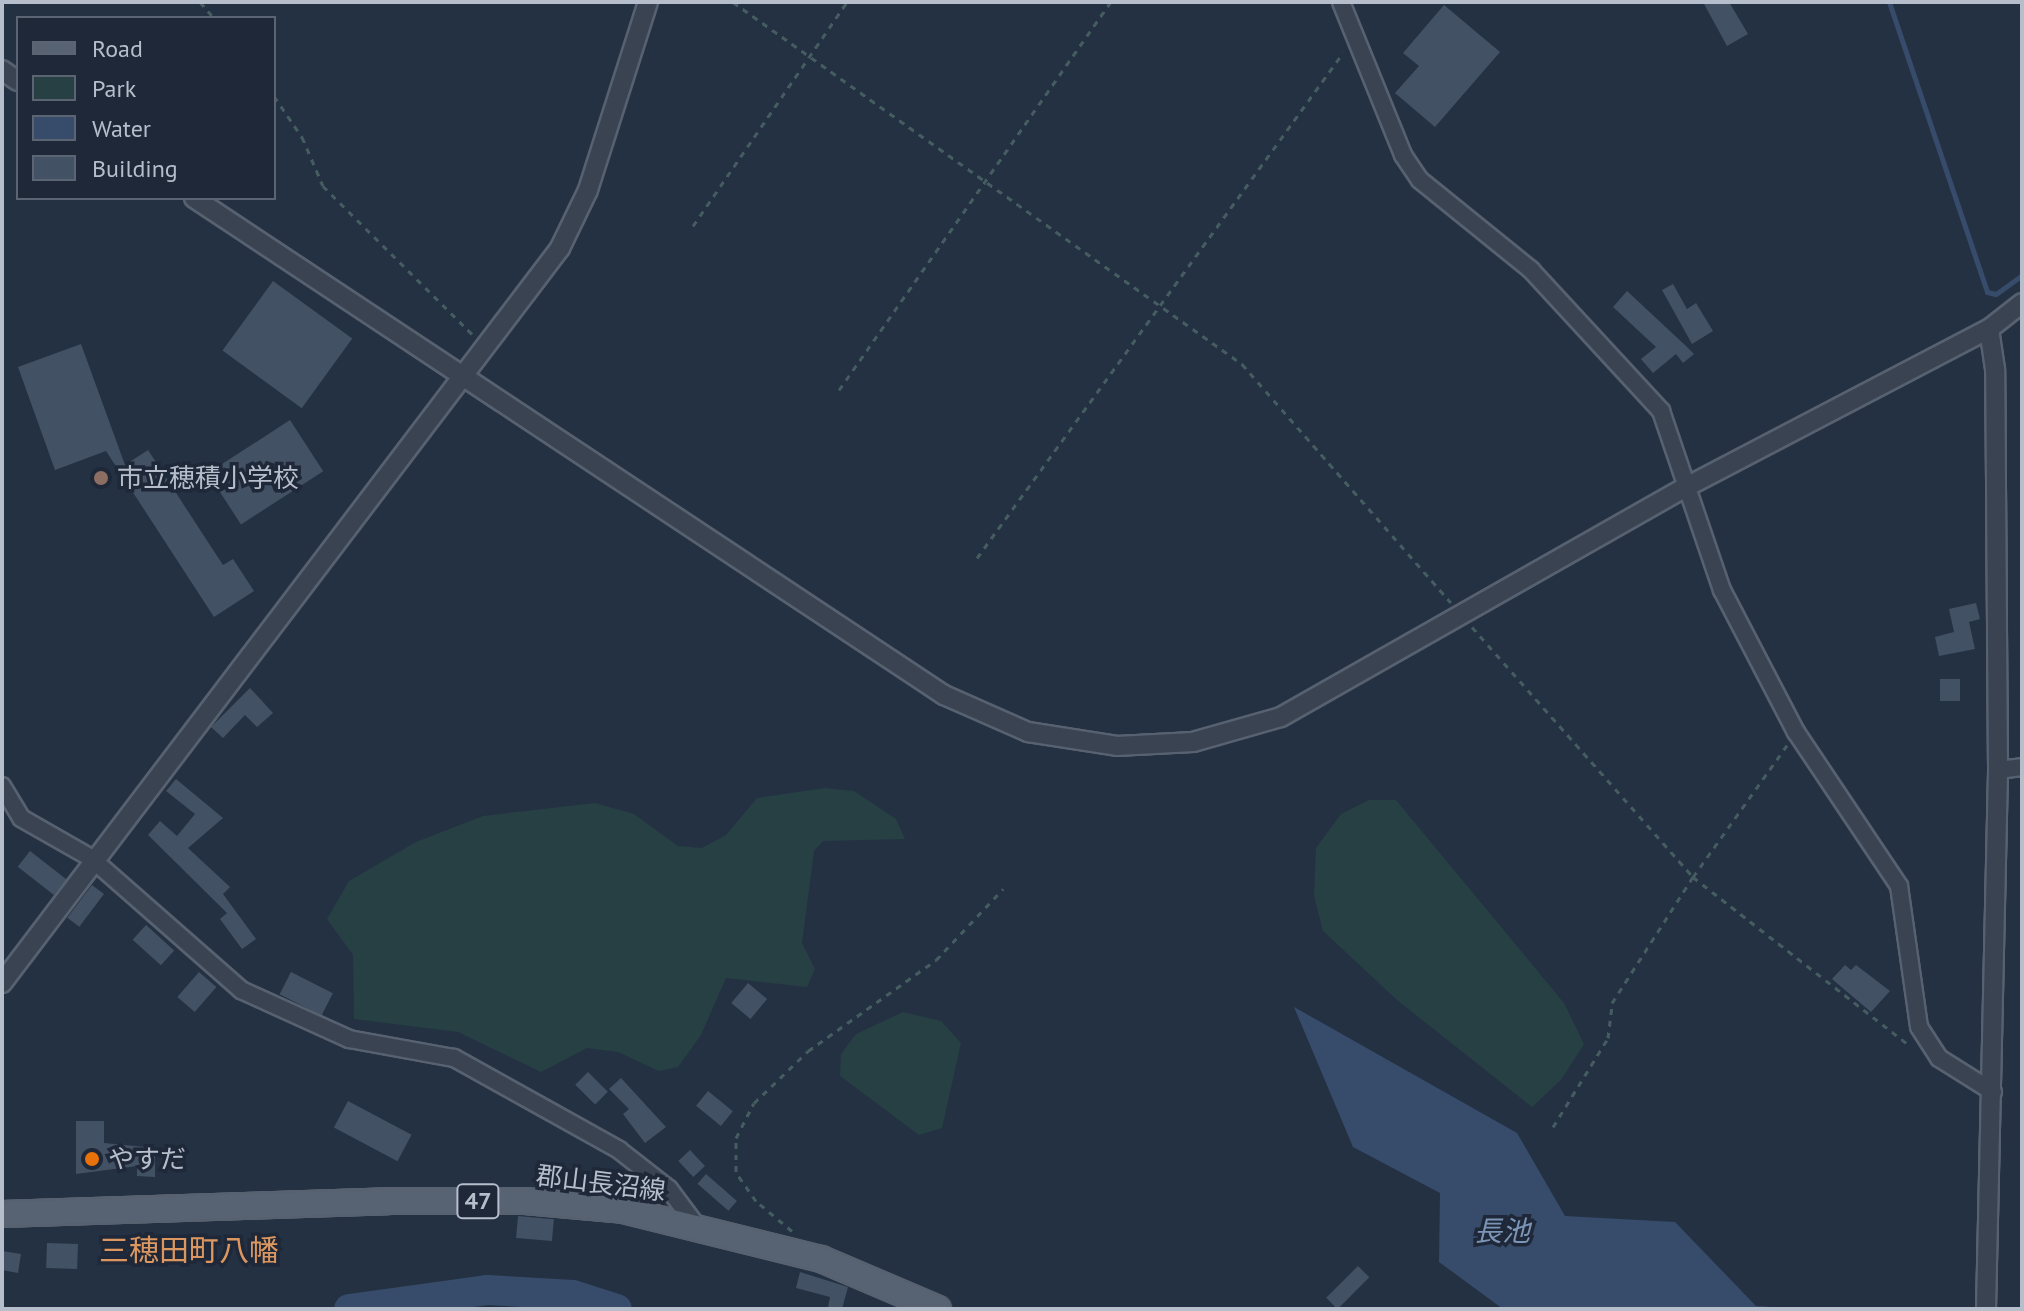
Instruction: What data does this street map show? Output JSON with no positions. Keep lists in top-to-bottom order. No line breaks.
{"streets":{"main road":["郡山長沼線","47"]},"districts":["三穂田町八幡"],"water":["長池"],"places":["市立穂積小学校","やすだ"],"legend":["Road","Park","Water","Building"]}
